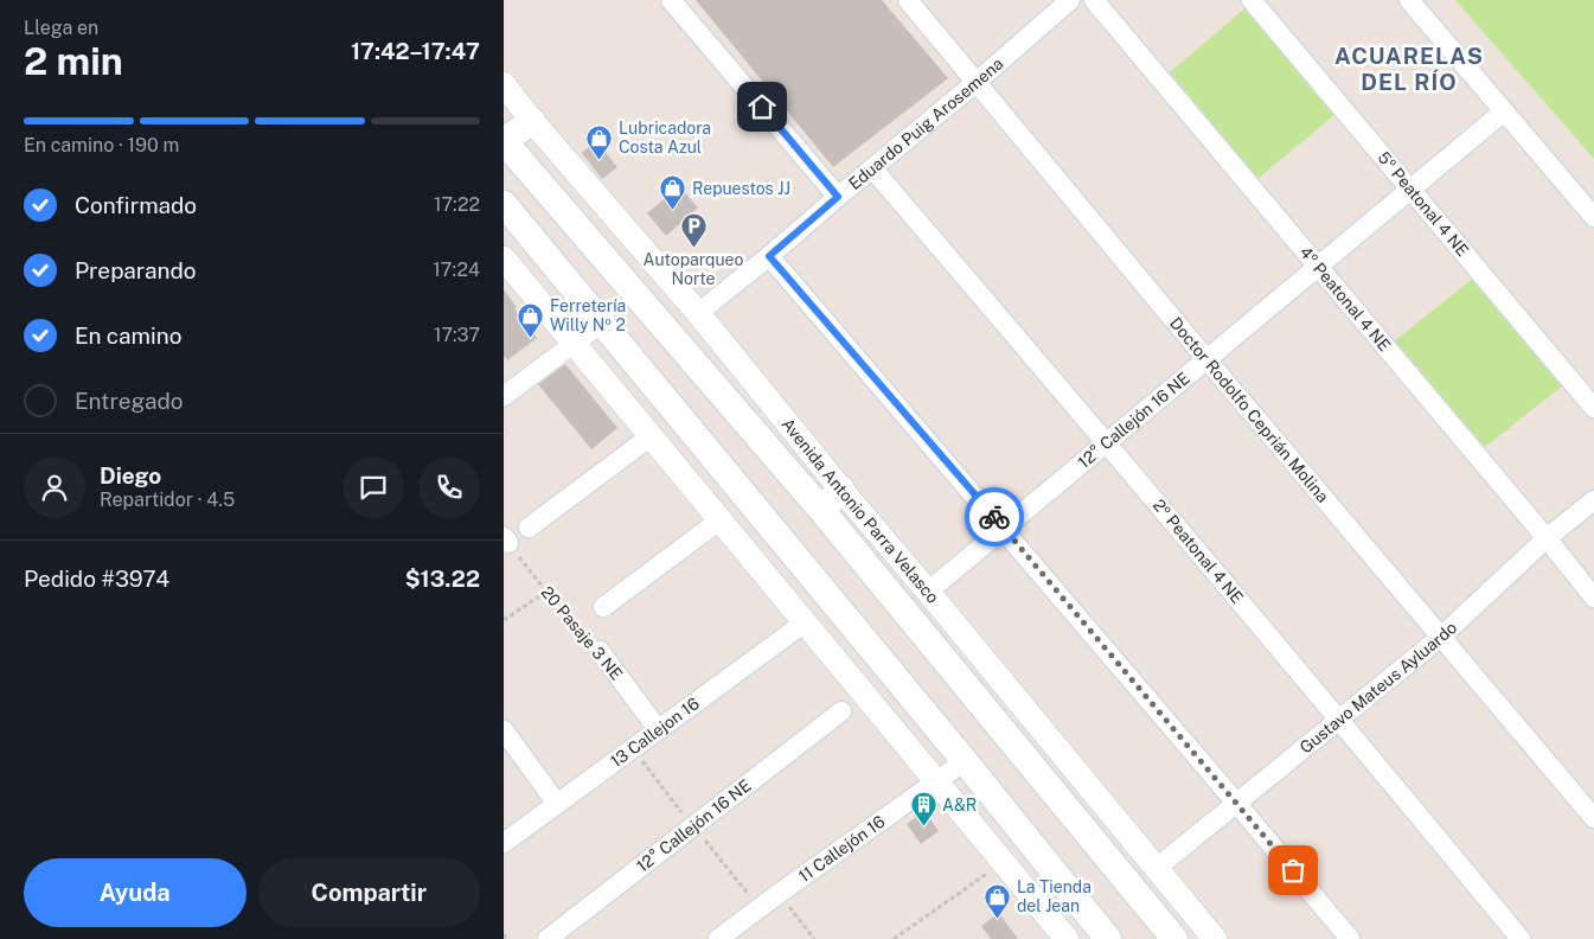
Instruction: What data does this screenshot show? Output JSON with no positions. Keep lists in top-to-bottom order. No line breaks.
{"streets":{"main road":["Avenida Antonio Parra Velasco"],"street":["Eduardo Puig Arosemena","5º Peatonal 4 NE","4º Peatonal 4 NE","Doctor Rodolfo Ceprián Molina","12° Callejón 16 NE","2º Peatonal 4 NE","20 Pasaje 3 NE","Gustavo Mateus Ayluardo","13 Callejon 16","11 Callejón 16"]},"crossings":[["Eduardo Puig Arosemena","Doctor Rodolfo Ceprián Molina"],["Eduardo Puig Arosemena","Avenida Antonio Parra Velasco"],["Eduardo Puig Arosemena","2º Peatonal 4 NE"],["5º Peatonal 4 NE","12° Callejón 16 NE"],["4º Peatonal 4 NE","12° Callejón 16 NE"],["4º Peatonal 4 NE","Gustavo Mateus Ayluardo"],["Doctor Rodolfo Ceprián Molina","12° Callejón 16 NE"],["Doctor Rodolfo Ceprián Molina","Gustavo Mateus Ayluardo"],["12° Callejón 16 NE","Avenida Antonio Parra Velasco"],["12° Callejón 16 NE","2º Peatonal 4 NE"],["Avenida Antonio Parra Velasco","Gustavo Mateus Ayluardo"],["2º Peatonal 4 NE","Gustavo Mateus Ayluardo"],["20 Pasaje 3 NE","13 Callejon 16"]],"districts":["ACUARELAS DEL RÍO"],"places":{"shop":["Lubricadora Costa Azul","Repuestos JJ","Ferretería Willy Nº 2","La Tienda del Jean"],"parking":["Autoparqueo Norte"],"building":["A&R"]},"page":{"heading":["2 min","Llega en","17:42–17:47"],"panel":["Diego","Repartidor · 4.5","Pedido #3974","$13.22"],"bar":"En camino · 190 m","list":[["Confirmado","17:22"],["Preparando","17:24"],["En camino","17:37"],"Entregado"],"buttons":["Ayuda","Compartir"]}}
